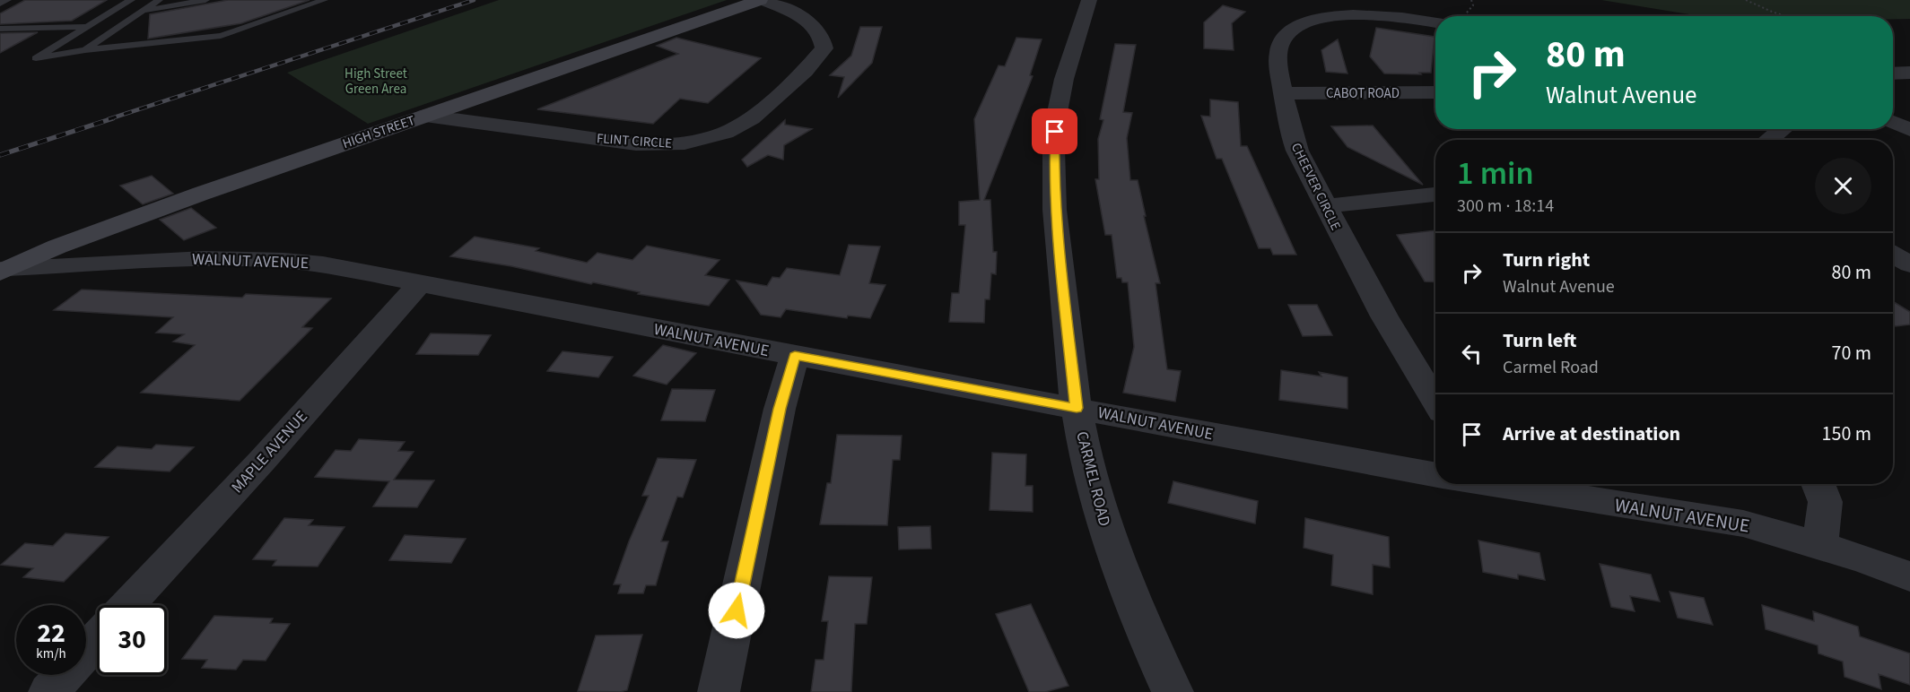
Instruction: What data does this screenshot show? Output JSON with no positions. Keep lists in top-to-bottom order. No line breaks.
{"streets":{"main road":["HIGH STREET"],"street":["CABOT ROAD","FLINT CIRCLE","CHEEVER CIRCLE","WALNUT AVENUE","MAPLE AVENUE","CARMEL ROAD"]},"crossings":[["CABOT ROAD","CHEEVER CIRCLE"],["HIGH STREET","FLINT CIRCLE"],["HIGH STREET","WALNUT AVENUE"],["WALNUT AVENUE","MAPLE AVENUE"],["WALNUT AVENUE","CARMEL ROAD"]],"parks":["High Street Green Area"],"page":{"turn":["80 m","Walnut Avenue"],"heading":["1 min","300 m · 18:14"],"list":[{"name":"Turn right","note":"Walnut Avenue","value":"80 m"},{"name":"Turn left","note":"Carmel Road","value":"70 m"},{"name":"Arrive at destination","value":"150 m"}],"speed":"22 km/h","limit":"30"}}
